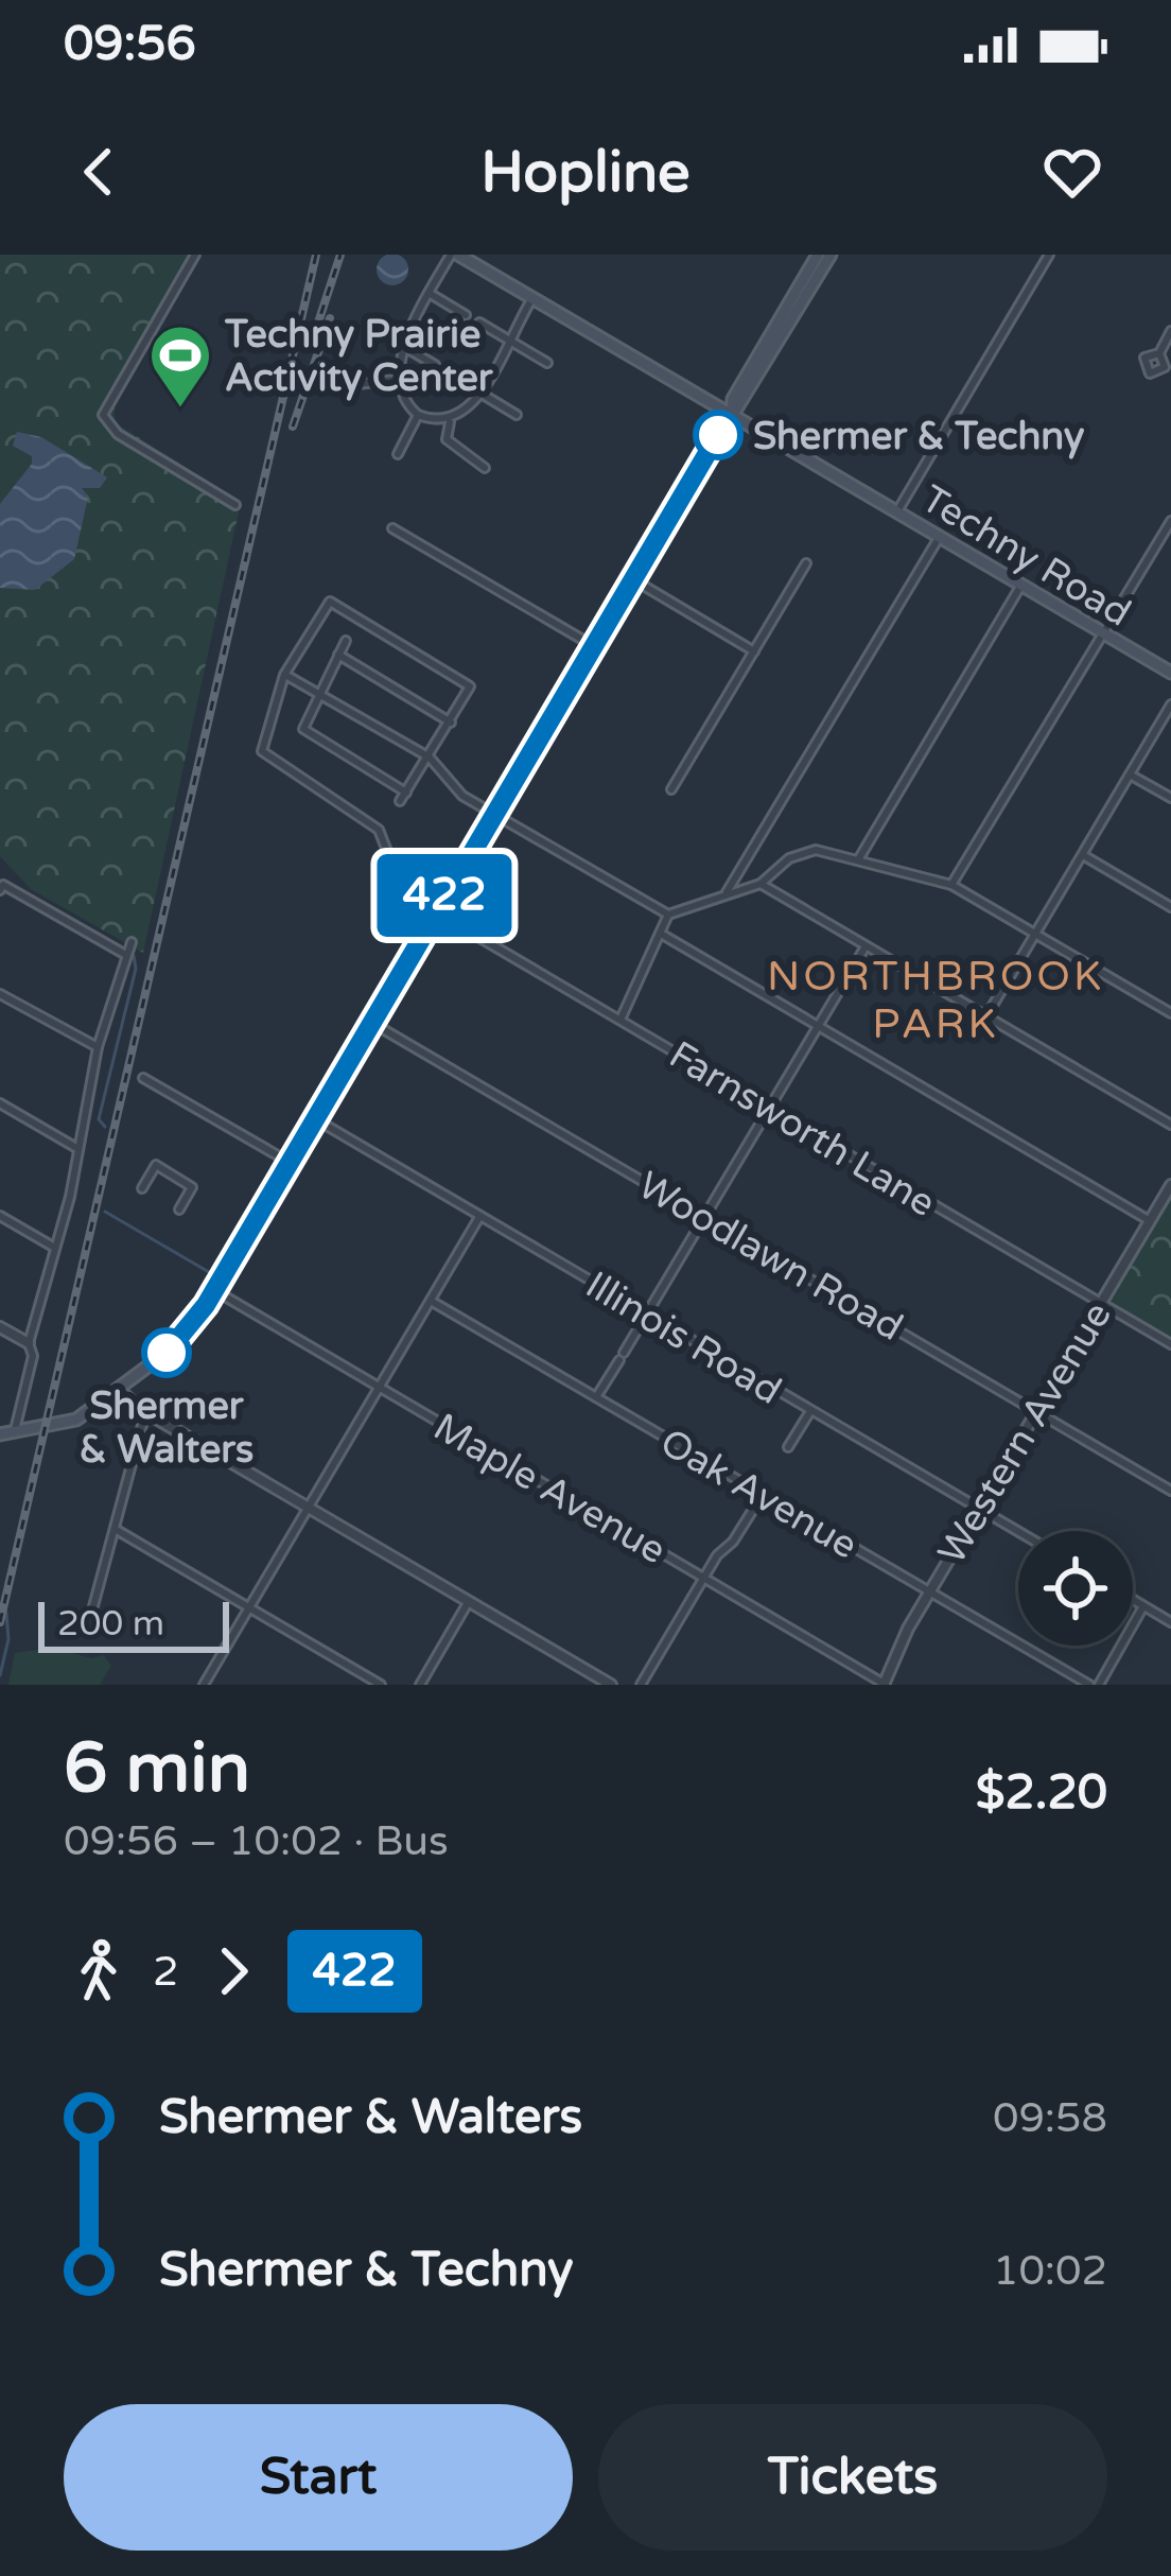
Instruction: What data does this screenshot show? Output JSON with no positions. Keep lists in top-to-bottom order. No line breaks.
{"streets":{"main road":["Techny Road"],"street":["Farnsworth Lane","Woodlawn Road","Illinois Road","Western Avenue","Maple Avenue","Oak Avenue"]},"crossings":[["Farnsworth Lane","Western Avenue"],["Woodlawn Road","Western Avenue"],["Illinois Road","Western Avenue"],["Western Avenue","Maple Avenue"],["Western Avenue","Oak Avenue"]],"districts":["NORTHBROOK PARK"],"places":{"sports":["Techny Prairie Activity Center"],"other":["Shermer & Techny","Shermer & Walters"]},"lines":["bus line 422"],"scale_bar":"200 m","page":{"status":"09:56","header":"Hopline","on_map":"422","scale":"200 m","heading":["6 min","09:56 – 10:02 · Bus","$2.20"],"legs":["2","422"],"list":[{"name":"Shermer & Walters","value":"09:58"},{"name":"Shermer & Techny","value":"10:02"}],"buttons":["Start","Tickets"]}}
